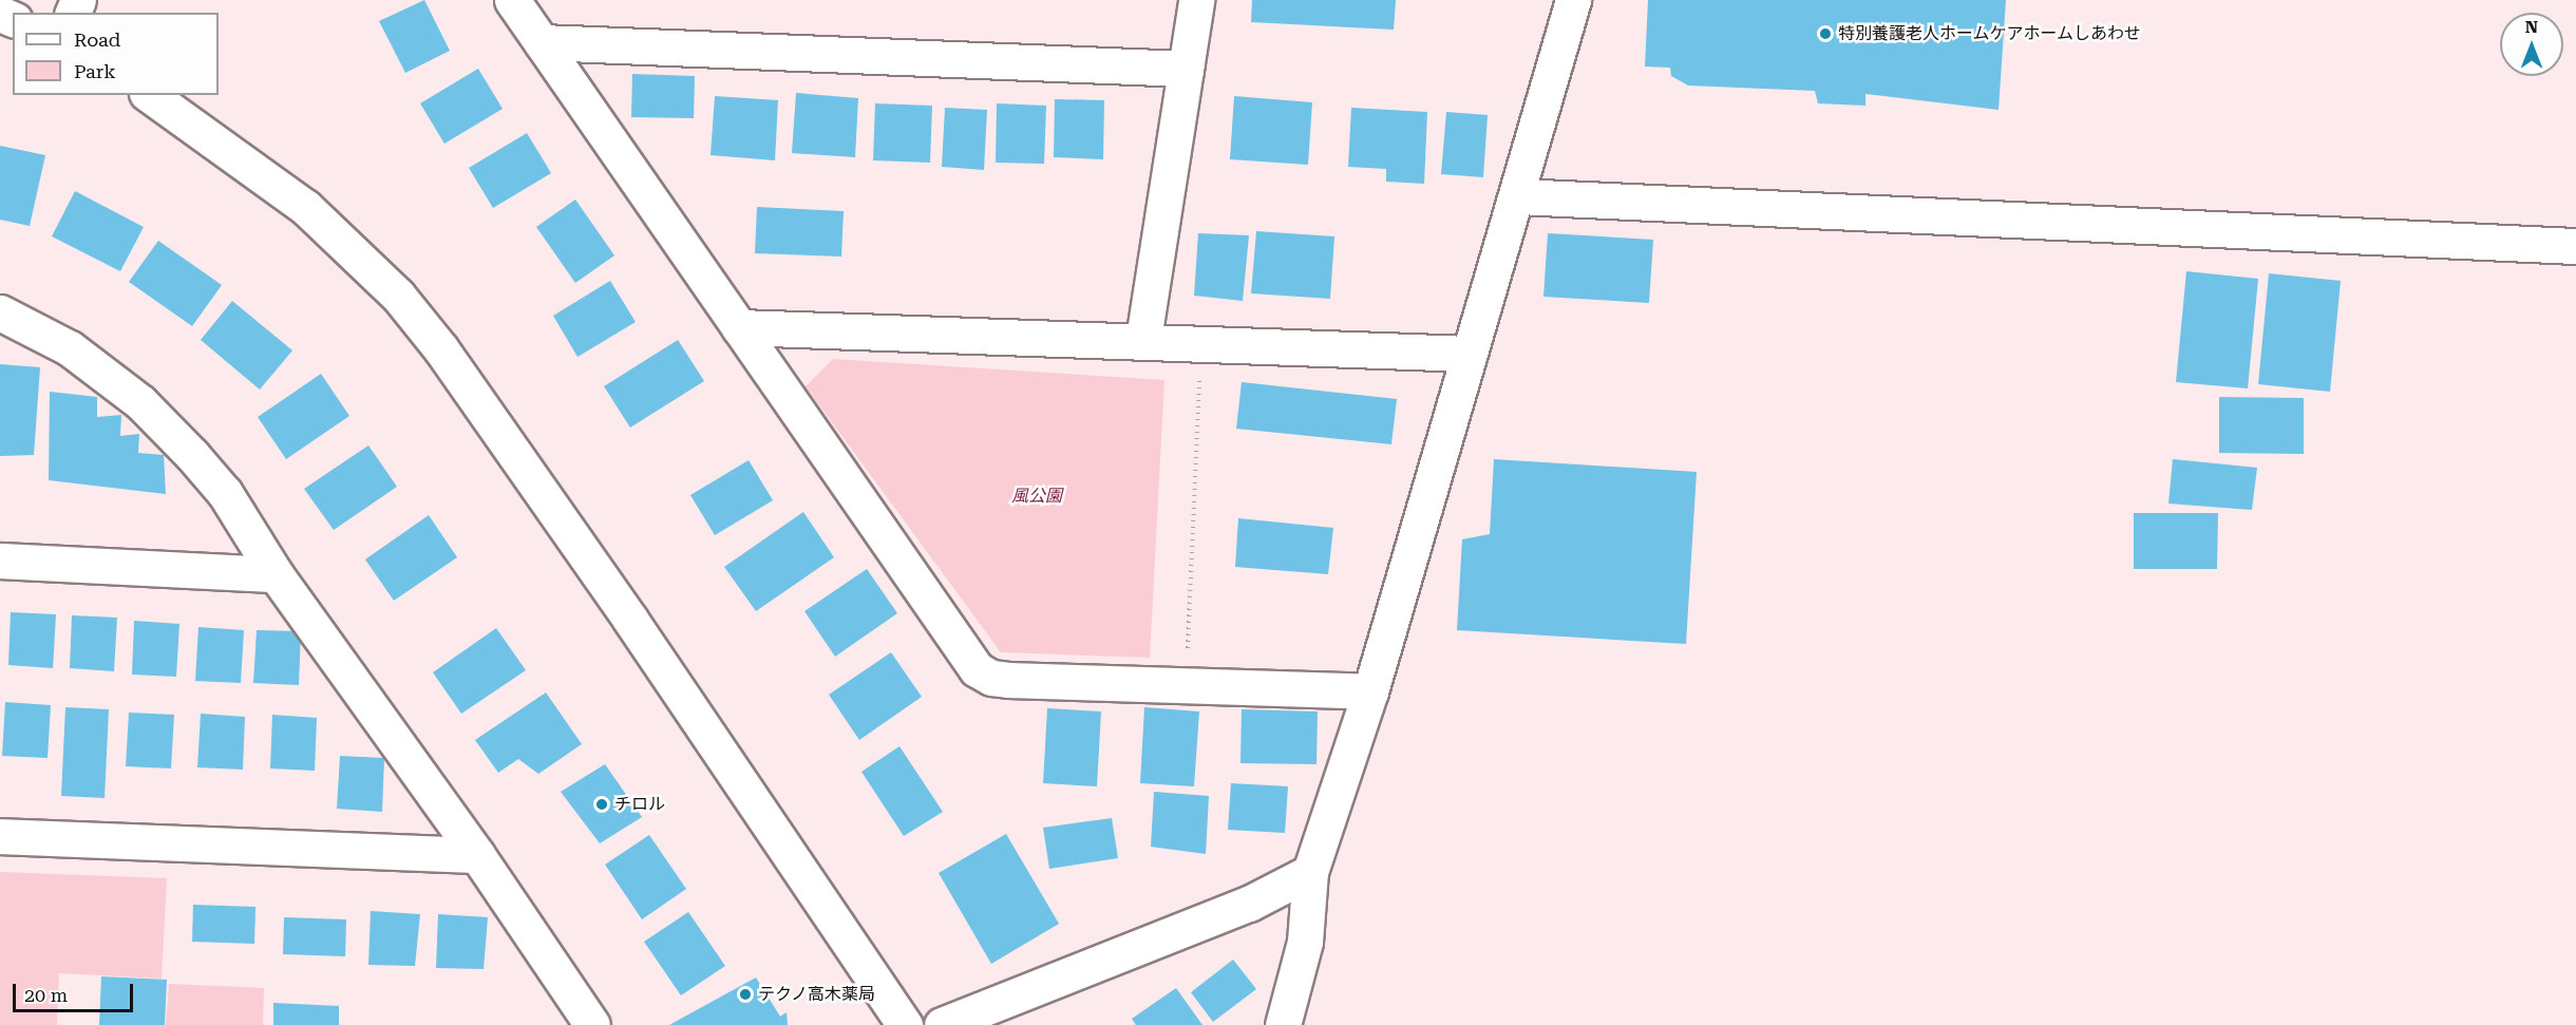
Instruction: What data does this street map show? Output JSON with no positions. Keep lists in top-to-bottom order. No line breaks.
{"parks":["風公園"],"places":["特別養護老人ホームケアホームしあわせ","チロル","テクノ高木薬局"],"legend":["Road","Park"],"scale_bar":"20 m","north":"top"}
